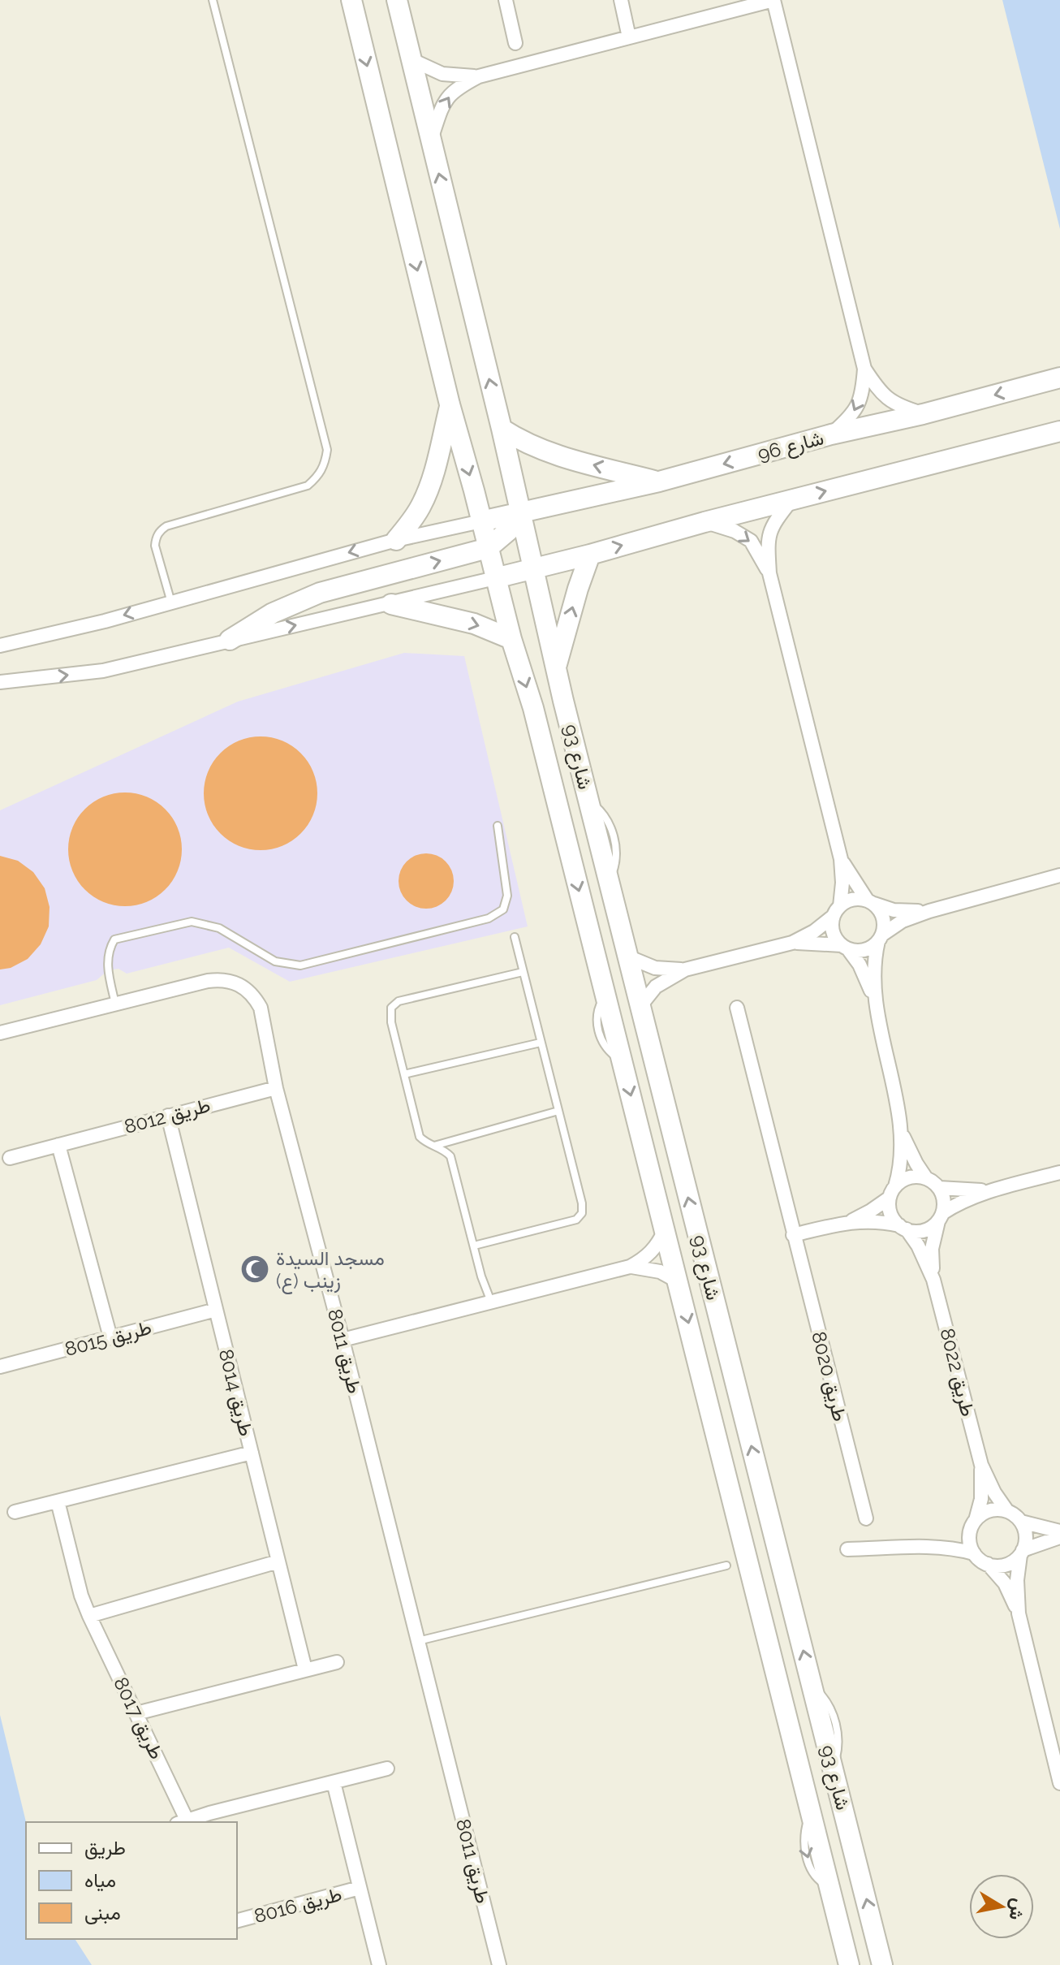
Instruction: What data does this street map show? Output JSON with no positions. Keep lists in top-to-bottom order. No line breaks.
{"streets":{"street":["شارع 96","شارع 93","طريق 8012","طريق 8015","طريق 8011","طريق 8022","طريق 8020","طريق 8014","طريق 8017","طريق 8016"]},"crossings":[["شارع 96","شارع 93"],["طريق 8012","طريق 8011"],["طريق 8012","طريق 8014"],["طريق 8015","طريق 8014"]],"places":{"mosque":["مسجد السيدة زينب (ع)"]},"legend":["طريق","مياه","مبنى"],"north":"right"}
